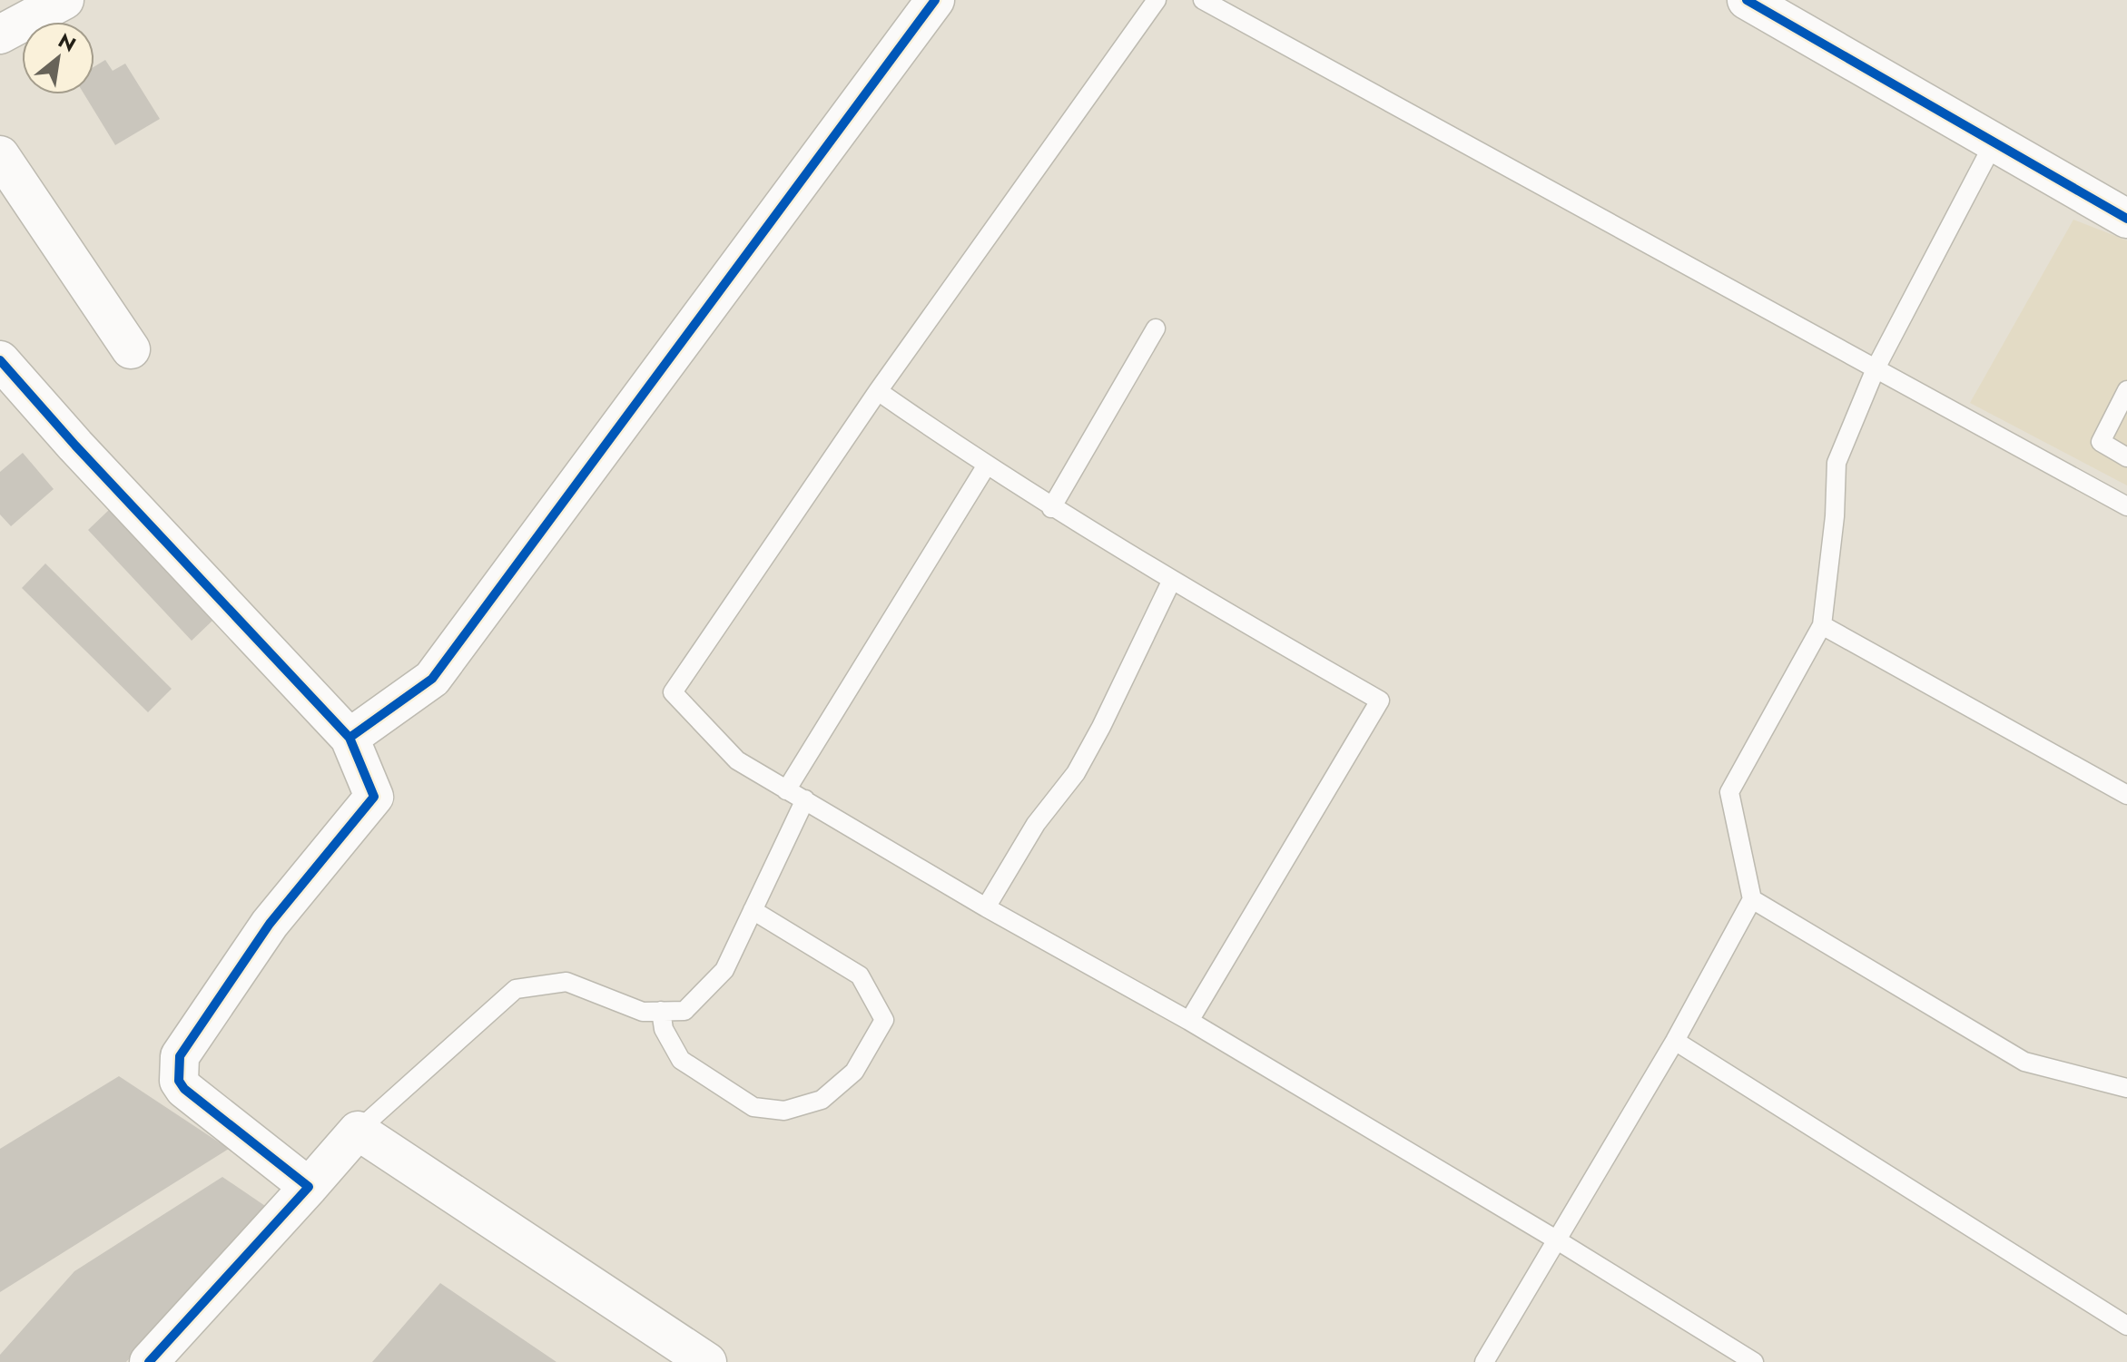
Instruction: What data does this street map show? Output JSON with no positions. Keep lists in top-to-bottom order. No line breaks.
{"north":"top right"}
